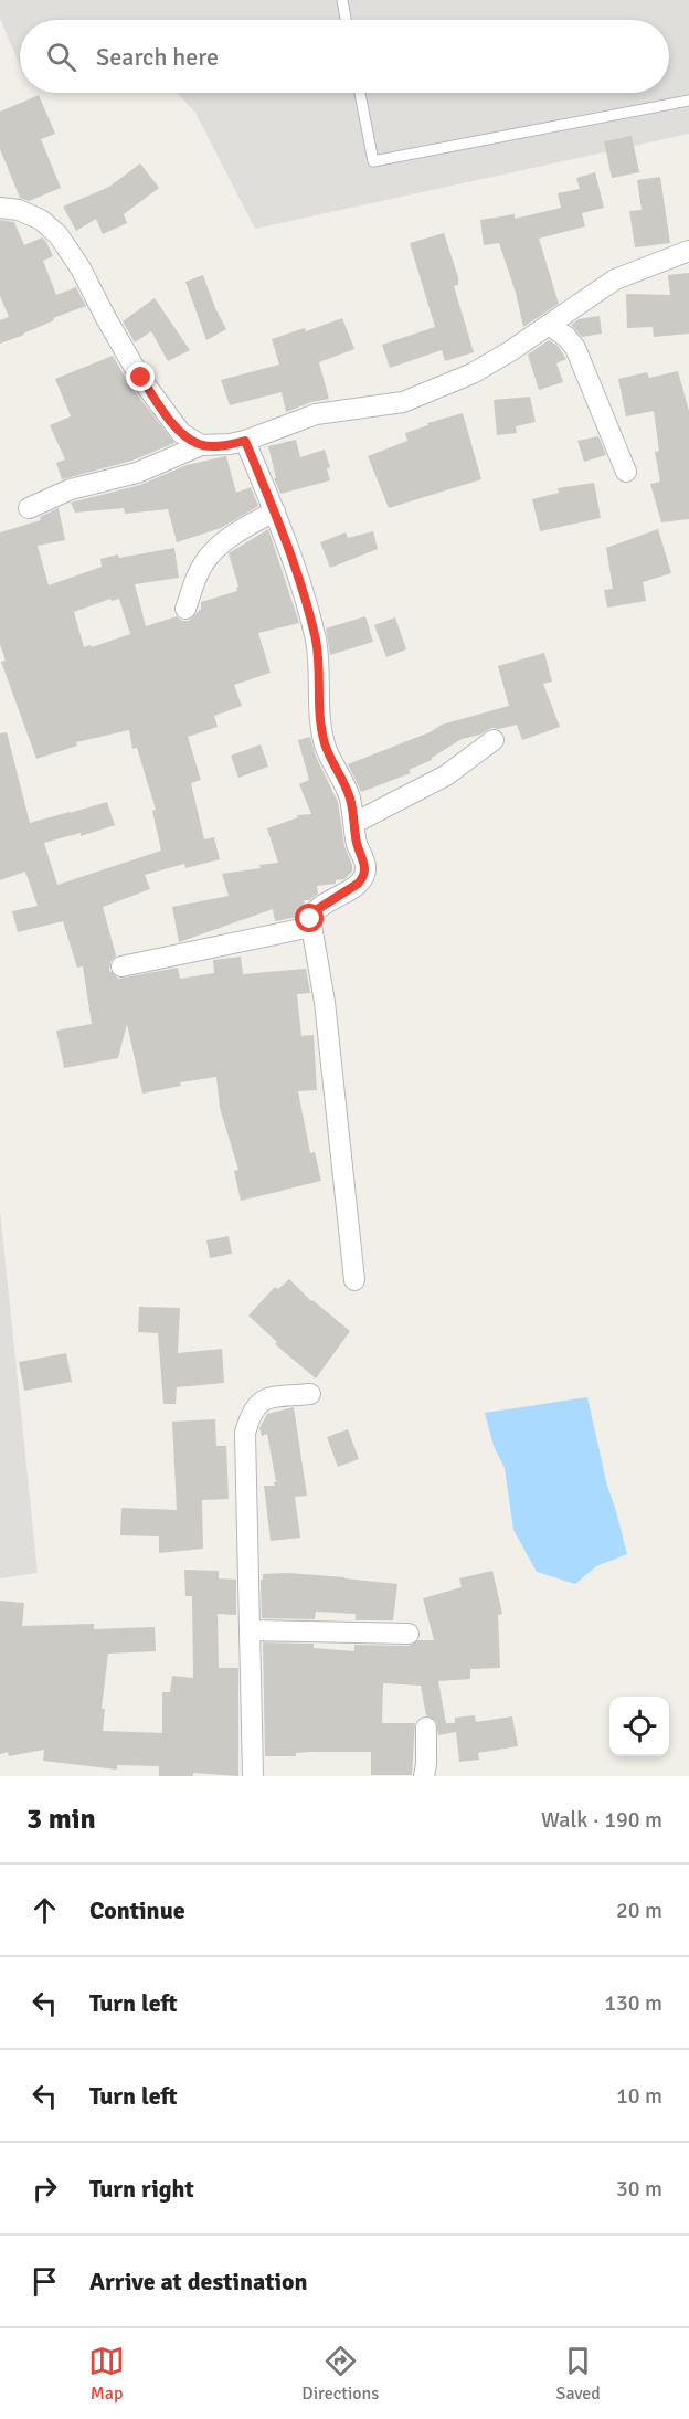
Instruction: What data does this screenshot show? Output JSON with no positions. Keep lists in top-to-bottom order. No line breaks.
{"page":{"search":"Search here","heading":["3 min","Walk · 190 m"],"list":[["Continue","20 m"],["Turn left","130 m"],["Turn left","10 m"],["Turn right","30 m"],"Arrive at destination"],"nav":["Map","Directions","Saved"]}}
